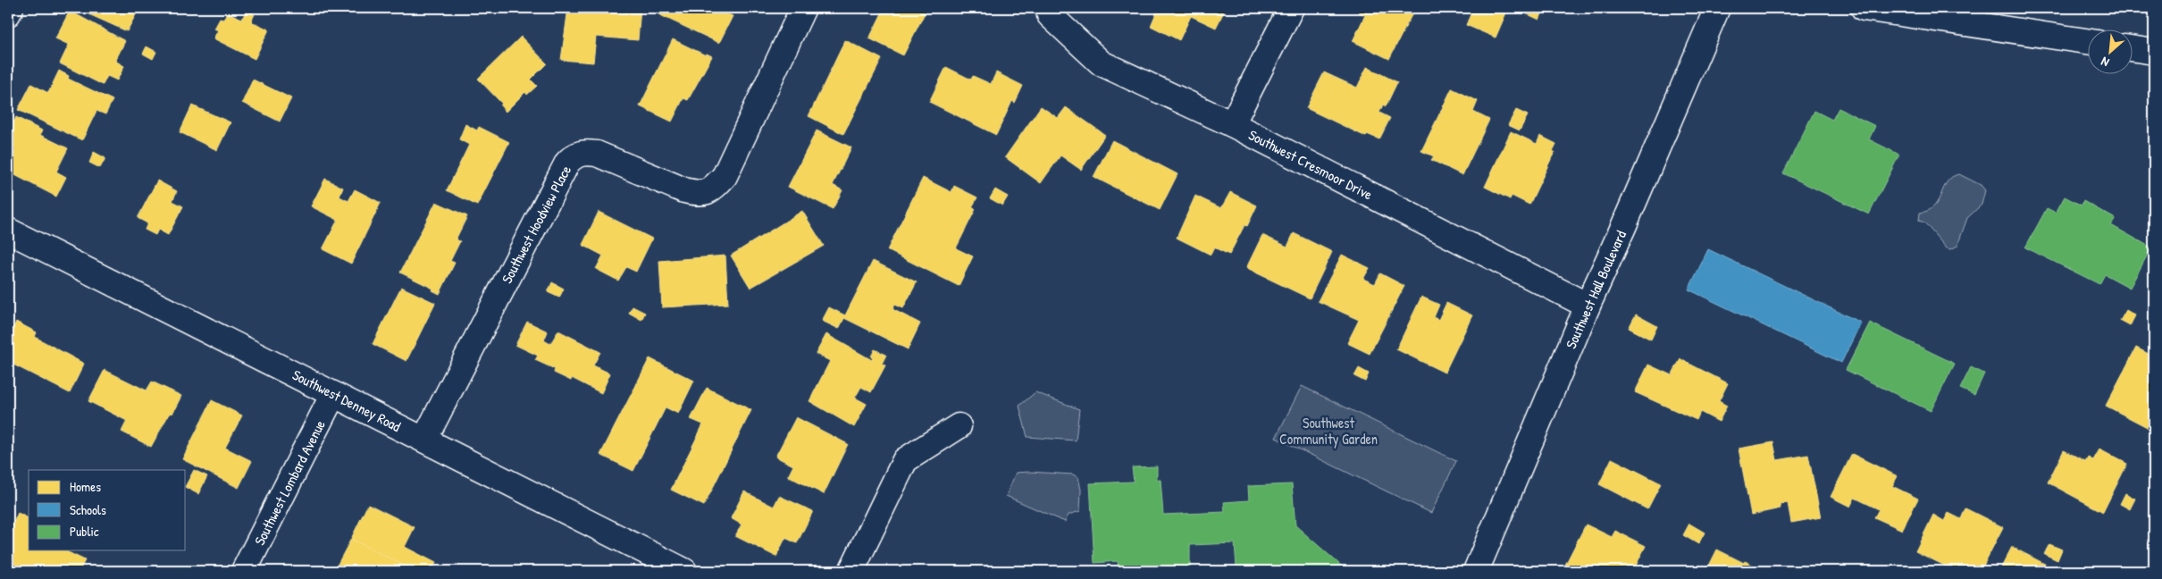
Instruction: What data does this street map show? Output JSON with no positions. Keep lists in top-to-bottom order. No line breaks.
{"streets":{"street":["Southwest Cresmoor Drive","Southwest Hoodview Place","Southwest Hall Boulevard","Southwest Denney Road","Southwest Lombard Avenue"]},"crossings":[["Southwest Cresmoor Drive","Southwest Hall Boulevard"],["Southwest Hoodview Place","Southwest Denney Road"],["Southwest Denney Road","Southwest Lombard Avenue"]],"parks":["Southwest Community Garden"],"legend":["Homes","Schools","Public"],"north":"bottom left"}
